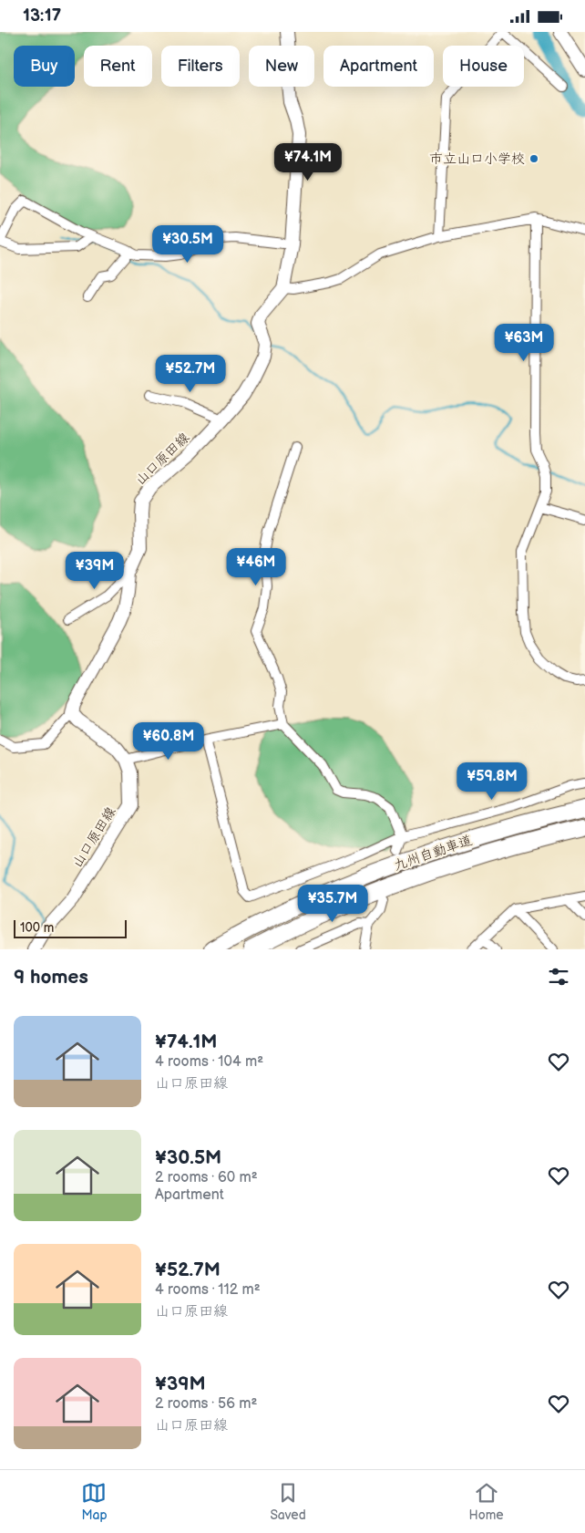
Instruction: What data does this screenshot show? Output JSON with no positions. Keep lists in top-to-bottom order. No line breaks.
{"streets":{"highway":["九州自動車道"],"main road":["山口原田線"]},"places":["市立山口小学校"],"scale_bar":"100 m","page":{"status":"13:17","chip":["Buy","Rent","Filters","New","Apartment","House"],"price":["¥74.1M","¥30.5M","¥63M","¥52.7M","¥46M","¥39M","¥60.8M","¥59.8M","¥35.7M"],"scale":"100 m","heading":"9 homes","list":[{"name":"¥74.1M","note":"4 rooms · 104 m² · 山口原田線"},{"name":"¥30.5M","note":"2 rooms · 60 m² · Apartment"},{"name":"¥52.7M","note":"4 rooms · 112 m² · 山口原田線"},{"name":"¥39M","note":"2 rooms · 56 m² · 山口原田線"}],"tabs":["Map","Saved","Home"]}}
